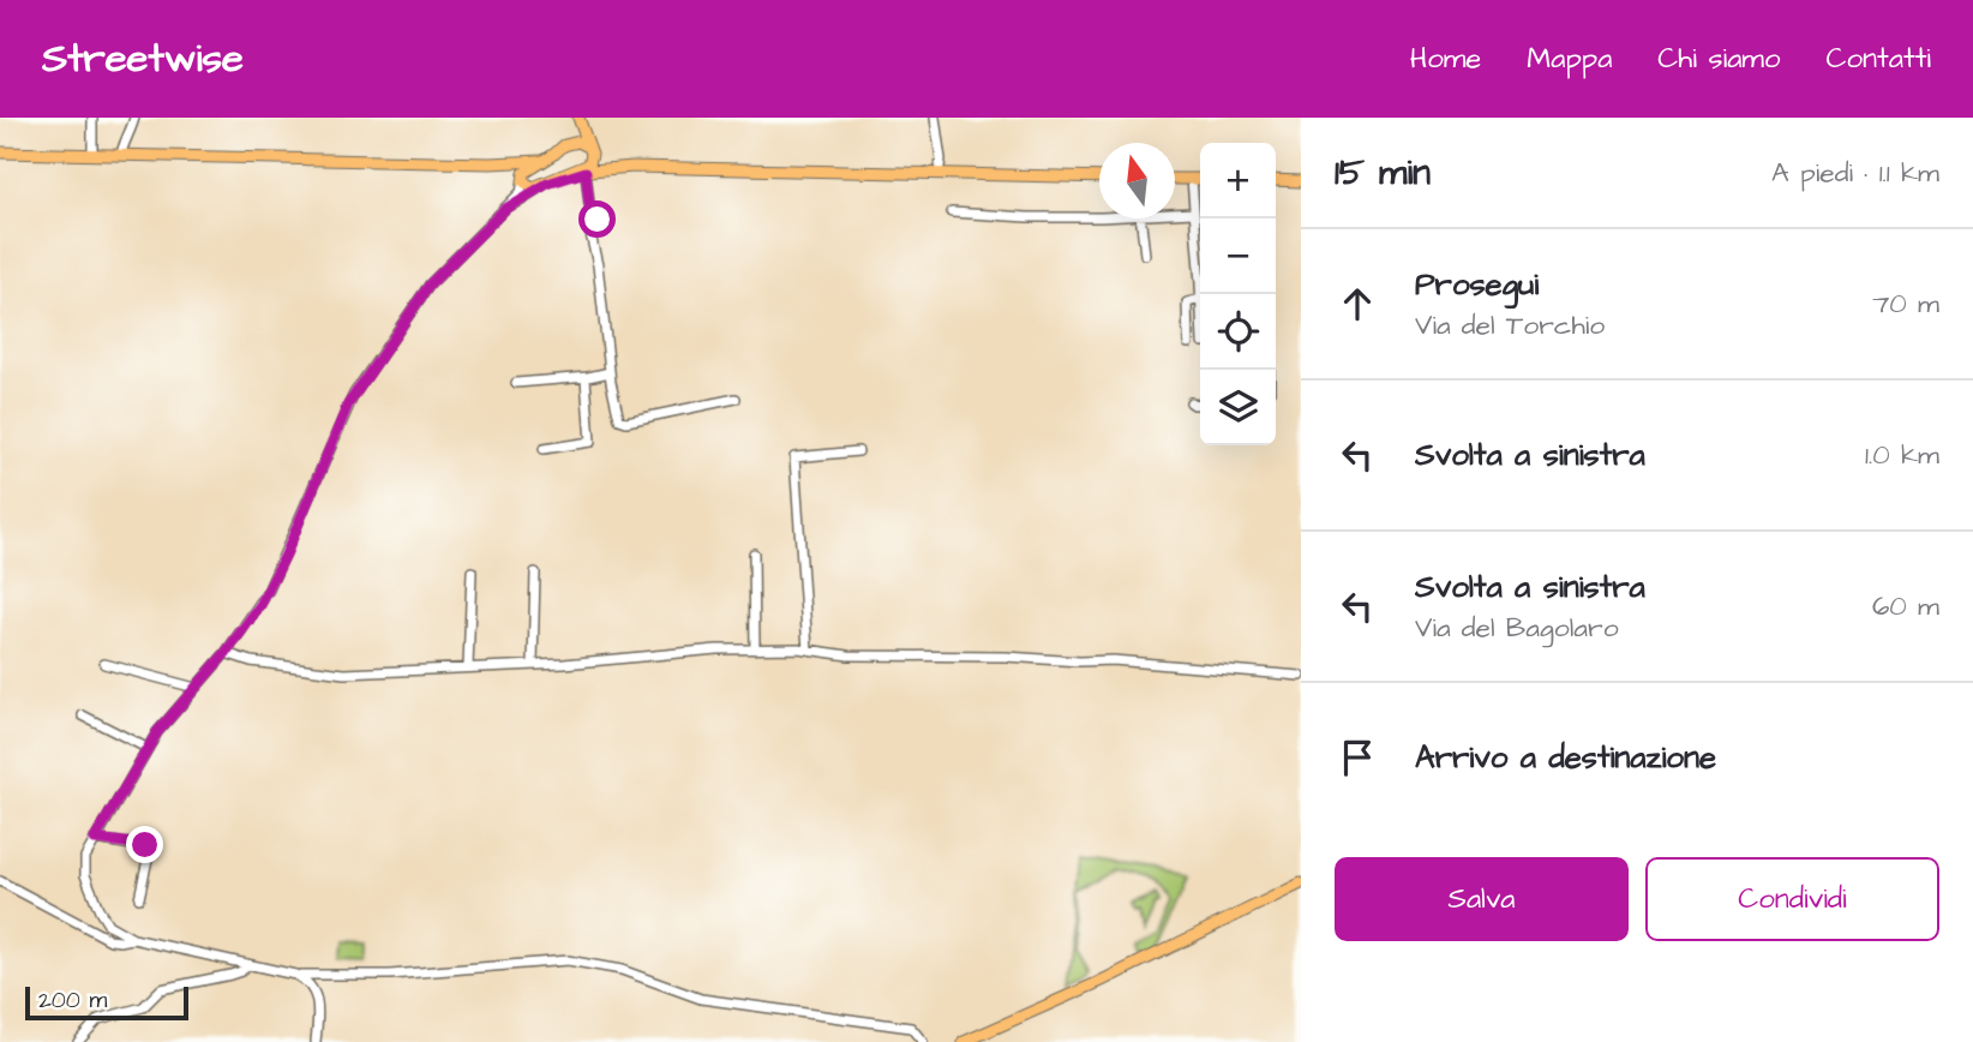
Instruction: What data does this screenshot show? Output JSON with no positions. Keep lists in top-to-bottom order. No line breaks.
{"scale_bar":"200 m","north":"top","page":{"header":"Streetwise","nav":["Home","Mappa","Chi siamo","Contatti"],"heading":["15 min","A piedi · 1.1 km"],"map_buttons":["+","−"],"list":[["Prosegui","Via del Torchio","70 m"],["Svolta a sinistra","1.0 km"],["Svolta a sinistra","Via del Bagolaro","60 m"],"Arrivo a destinazione"],"buttons":["Salva","Condividi"],"scale":"200 m"}}
